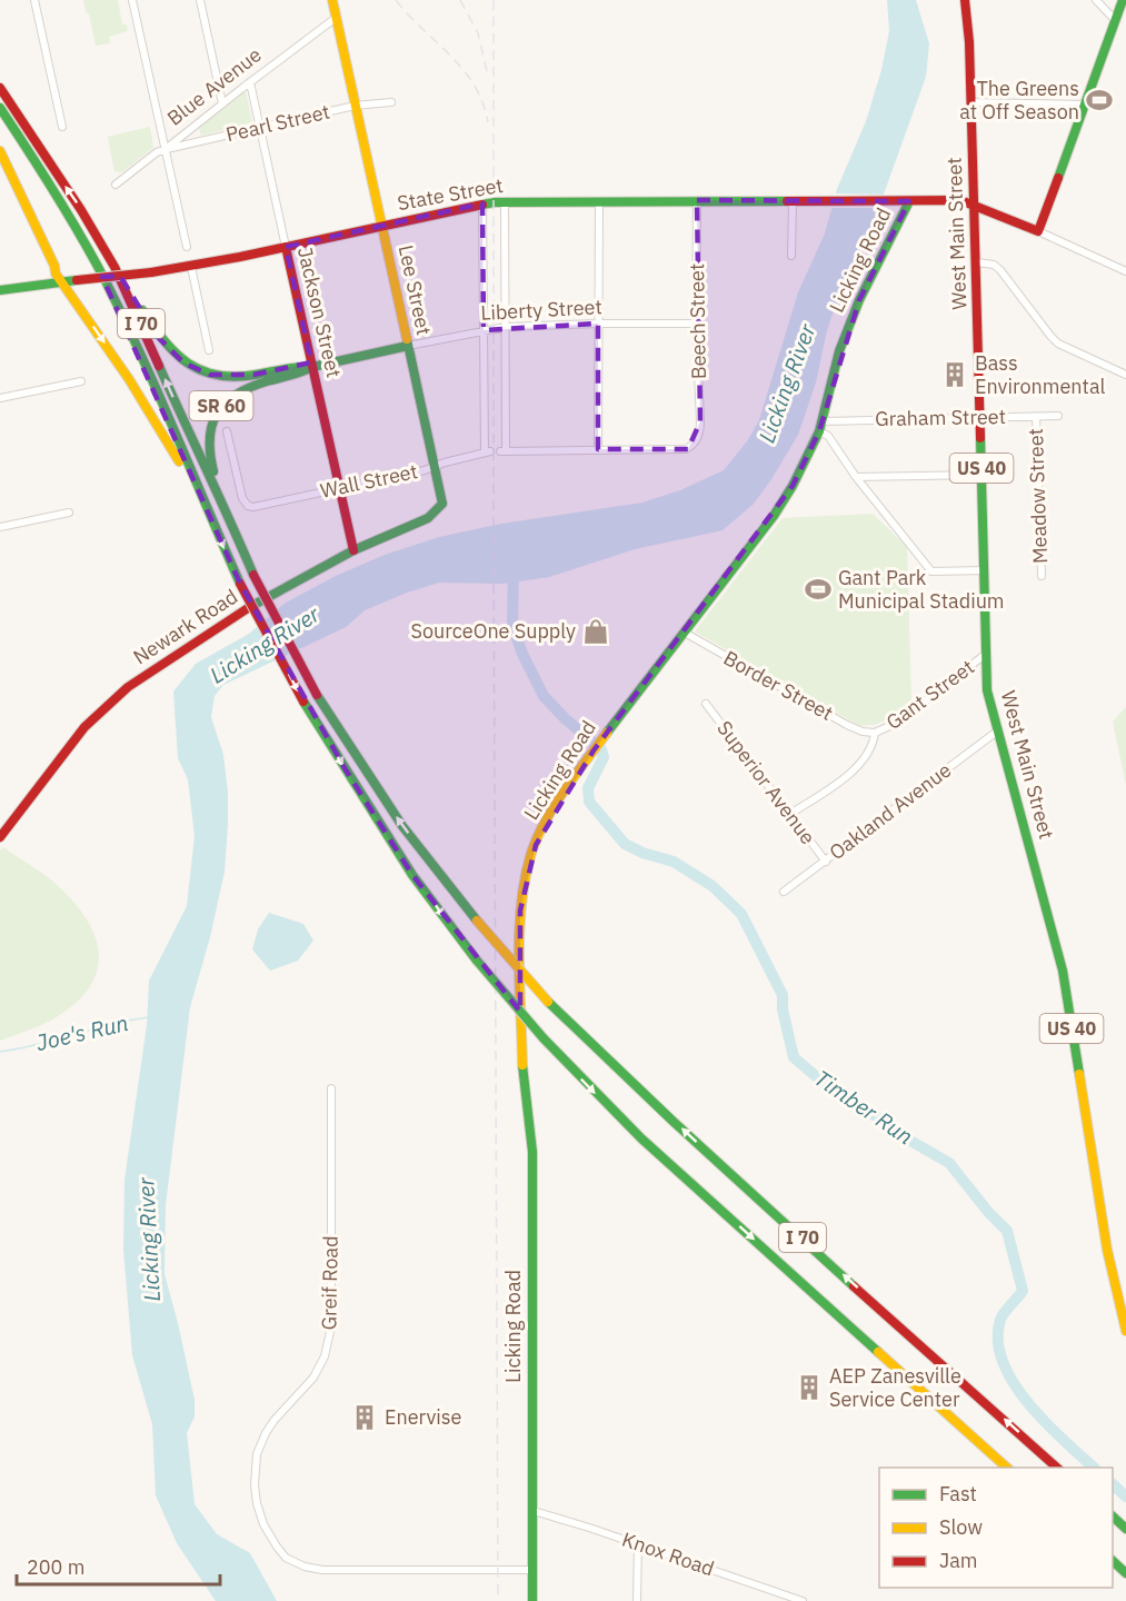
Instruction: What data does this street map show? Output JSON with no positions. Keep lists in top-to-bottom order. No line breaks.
{"streets":{"main road":["State Street","West Main Street","Licking Road","Lee Street","Liberty Street","Jackson Street","I 70","SR 60","US 40","Newark Road"],"street":["Blue Avenue","Pearl Street","Beech Street","Graham Street","Wall Street","Meadow Street","Border Street","Gant Street","Superior Avenue","Oakland Avenue","Greif Road","Knox Road"]},"crossings":[["Blue Avenue","Pearl Street"],["Blue Avenue","Lee Street"],["Blue Avenue","Jackson Street"],["Pearl Street","Lee Street"],["Pearl Street","Jackson Street"],["State Street","West Main Street"],["State Street","Licking Road"],["State Street","Lee Street"],["State Street","Jackson Street"],["State Street","Beech Street"],["West Main Street","Graham Street"],["West Main Street","Gant Street"],["West Main Street","Oakland Avenue"],["Licking Road","Graham Street"],["Licking Road","Border Street"],["Licking Road","Greif Road"],["Licking Road","Knox Road"],["Lee Street","Liberty Street"],["Lee Street","Wall Street"],["Lee Street","Newark Road"],["Liberty Street","Jackson Street"],["Liberty Street","Beech Street"],["Liberty Street","SR 60"],["Liberty Street","Wall Street"],["Jackson Street","SR 60"],["Jackson Street","Wall Street"],["Jackson Street","Newark Road"],["I 70","SR 60"],["Graham Street","Meadow Street"],["Border Street","Gant Street"],["Gant Street","Superior Avenue"],["Superior Avenue","Oakland Avenue"]],"water":["Licking River","Joe's Run","Timber Run"],"places":{"sports":["The Greens at Off Season","Gant Park Municipal Stadium"],"building":["Bass Environmental","AEP Zanesville Service Center","Enervise"],"shop":["SourceOne Supply"]},"legend":["Fast","Slow","Jam"],"scale_bar":"200 m"}
